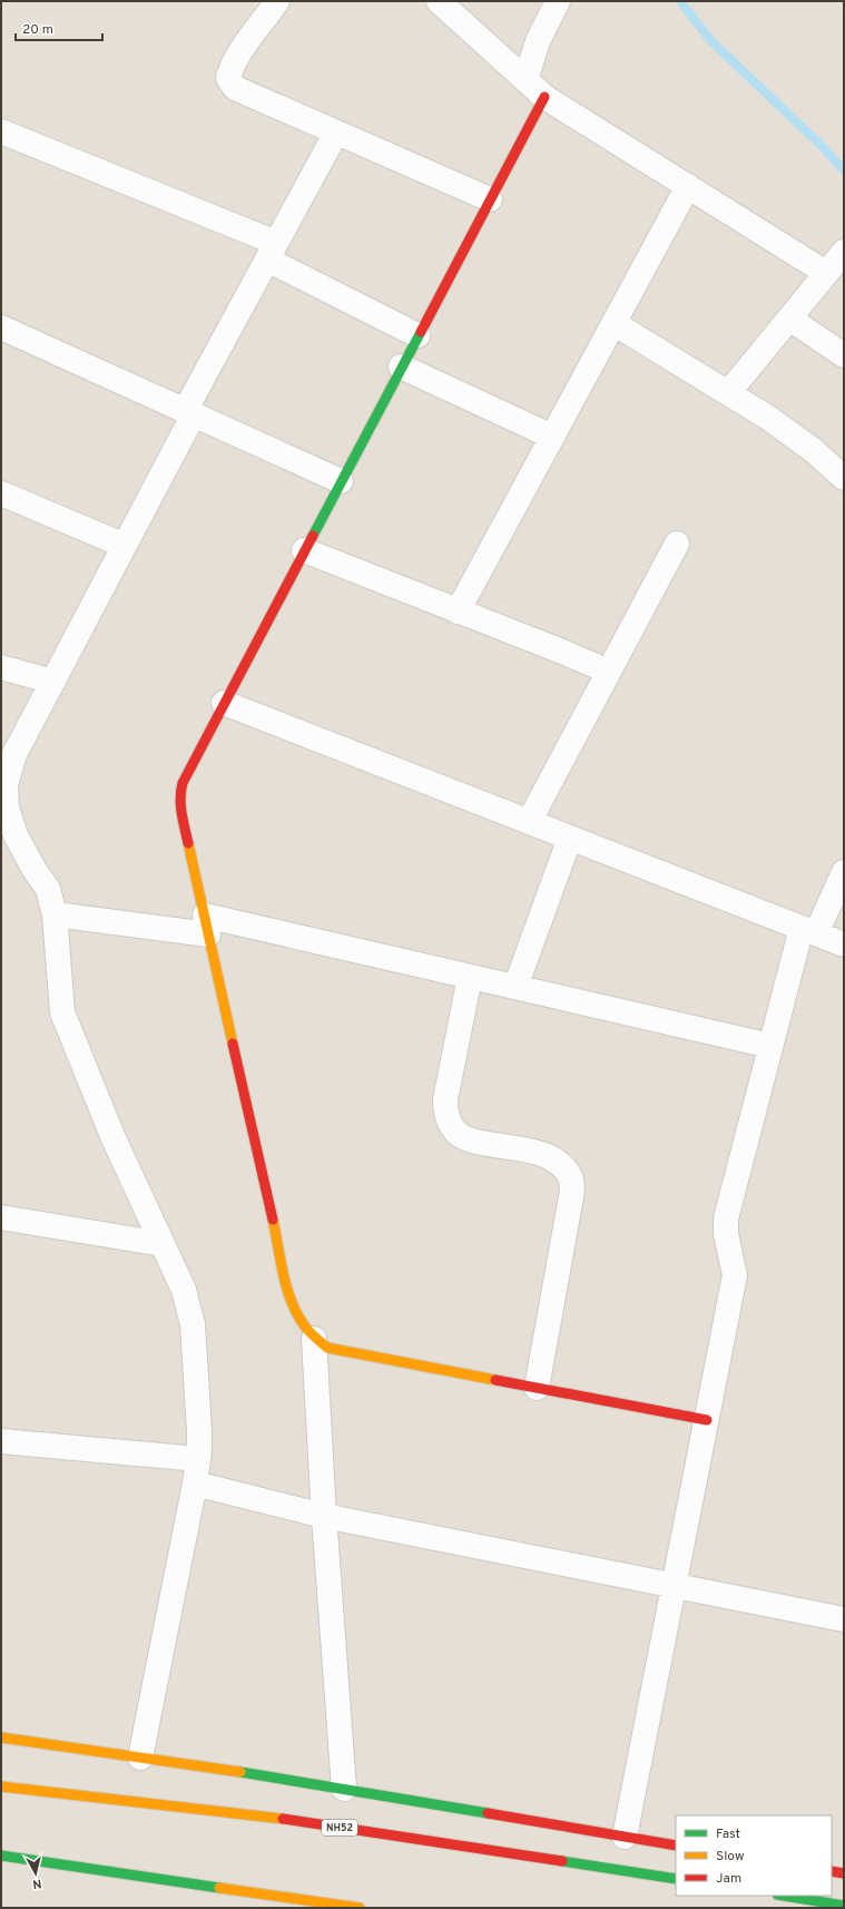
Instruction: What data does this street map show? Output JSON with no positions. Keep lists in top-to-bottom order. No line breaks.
{"streets":{"main road":["NH52"]},"legend":["Fast","Slow","Jam"],"scale_bar":"20 m","north":"bottom"}
